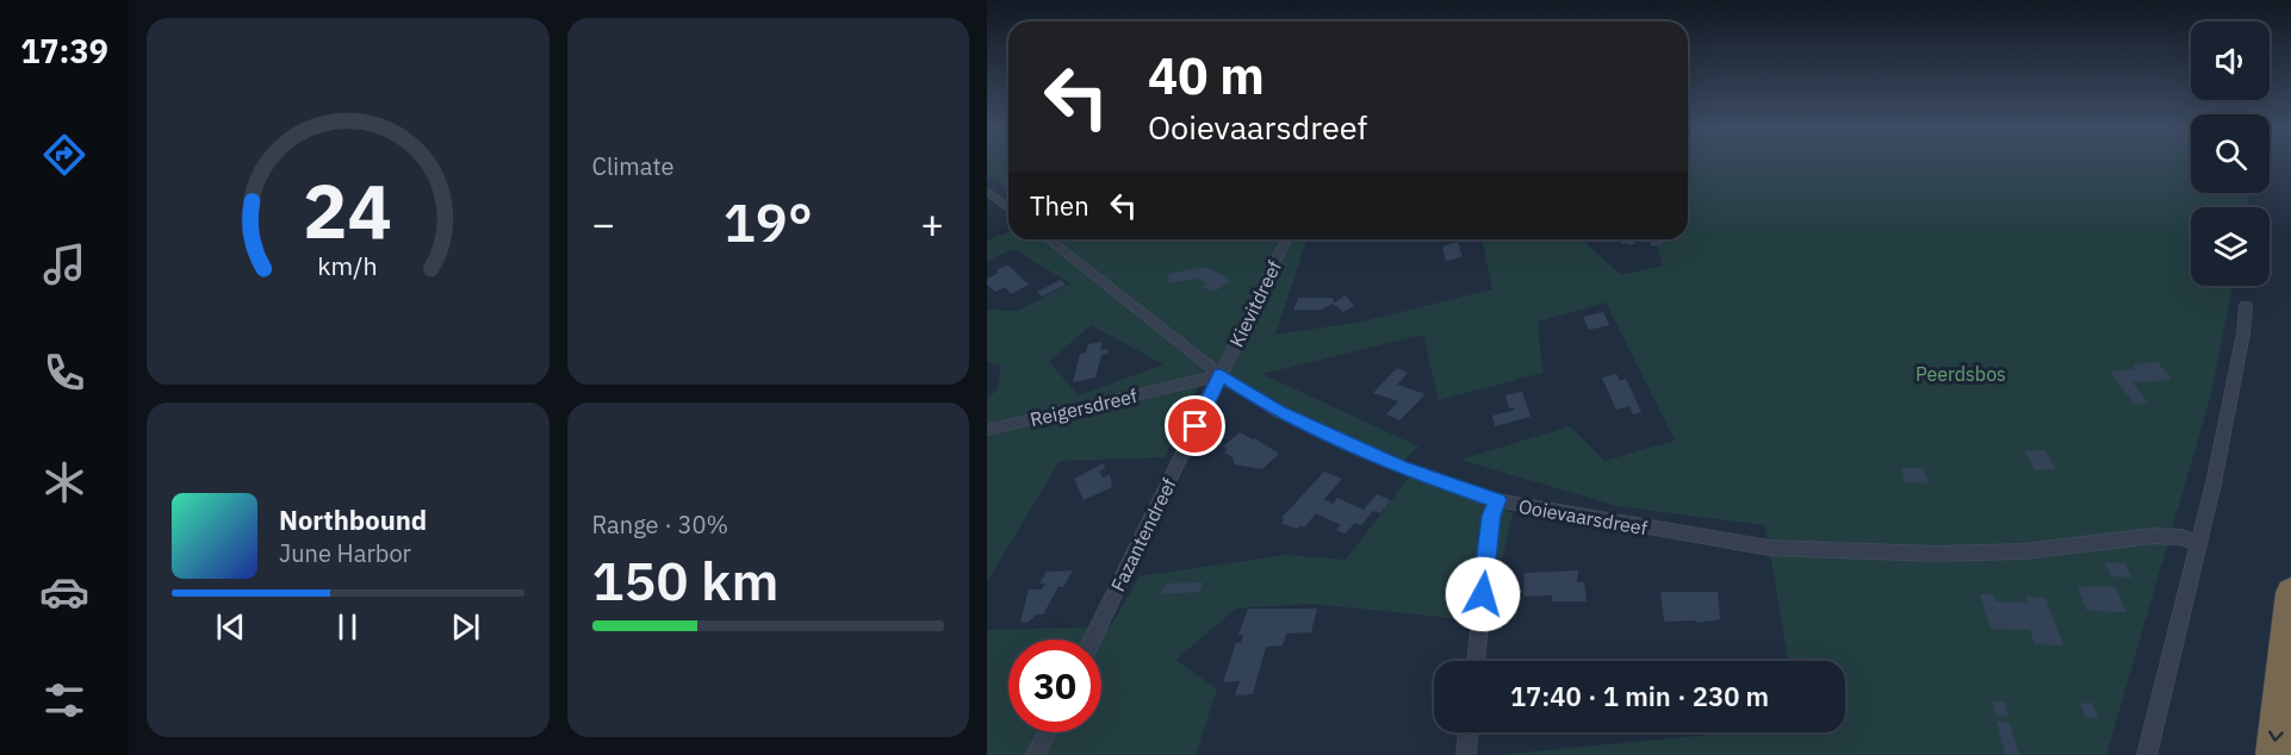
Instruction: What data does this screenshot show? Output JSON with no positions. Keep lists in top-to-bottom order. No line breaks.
{"streets":{"street":["Kievitdreef","Reigersdreef","Ooievaarsdreef","Fazantendreef"]},"crossings":[["Kievitdreef","Reigersdreef"],["Kievitdreef","Ooievaarsdreef"],["Kievitdreef","Fazantendreef"],["Reigersdreef","Ooievaarsdreef"],["Reigersdreef","Fazantendreef"],["Ooievaarsdreef","Fazantendreef"]],"parks":["Peerdsbos"],"page":{"tabs":"17:39","tile":["Climate",["Range · 30%","150 km"]],"turn":["40 m","Ooievaarsdreef"],"then":"Then","heat":["−","19°","+"],"song":["Northbound","June Harbor"],"limit":"30","trip":"17:40 · 1 min · 230 m","gauge":["24","km/h"]}}
